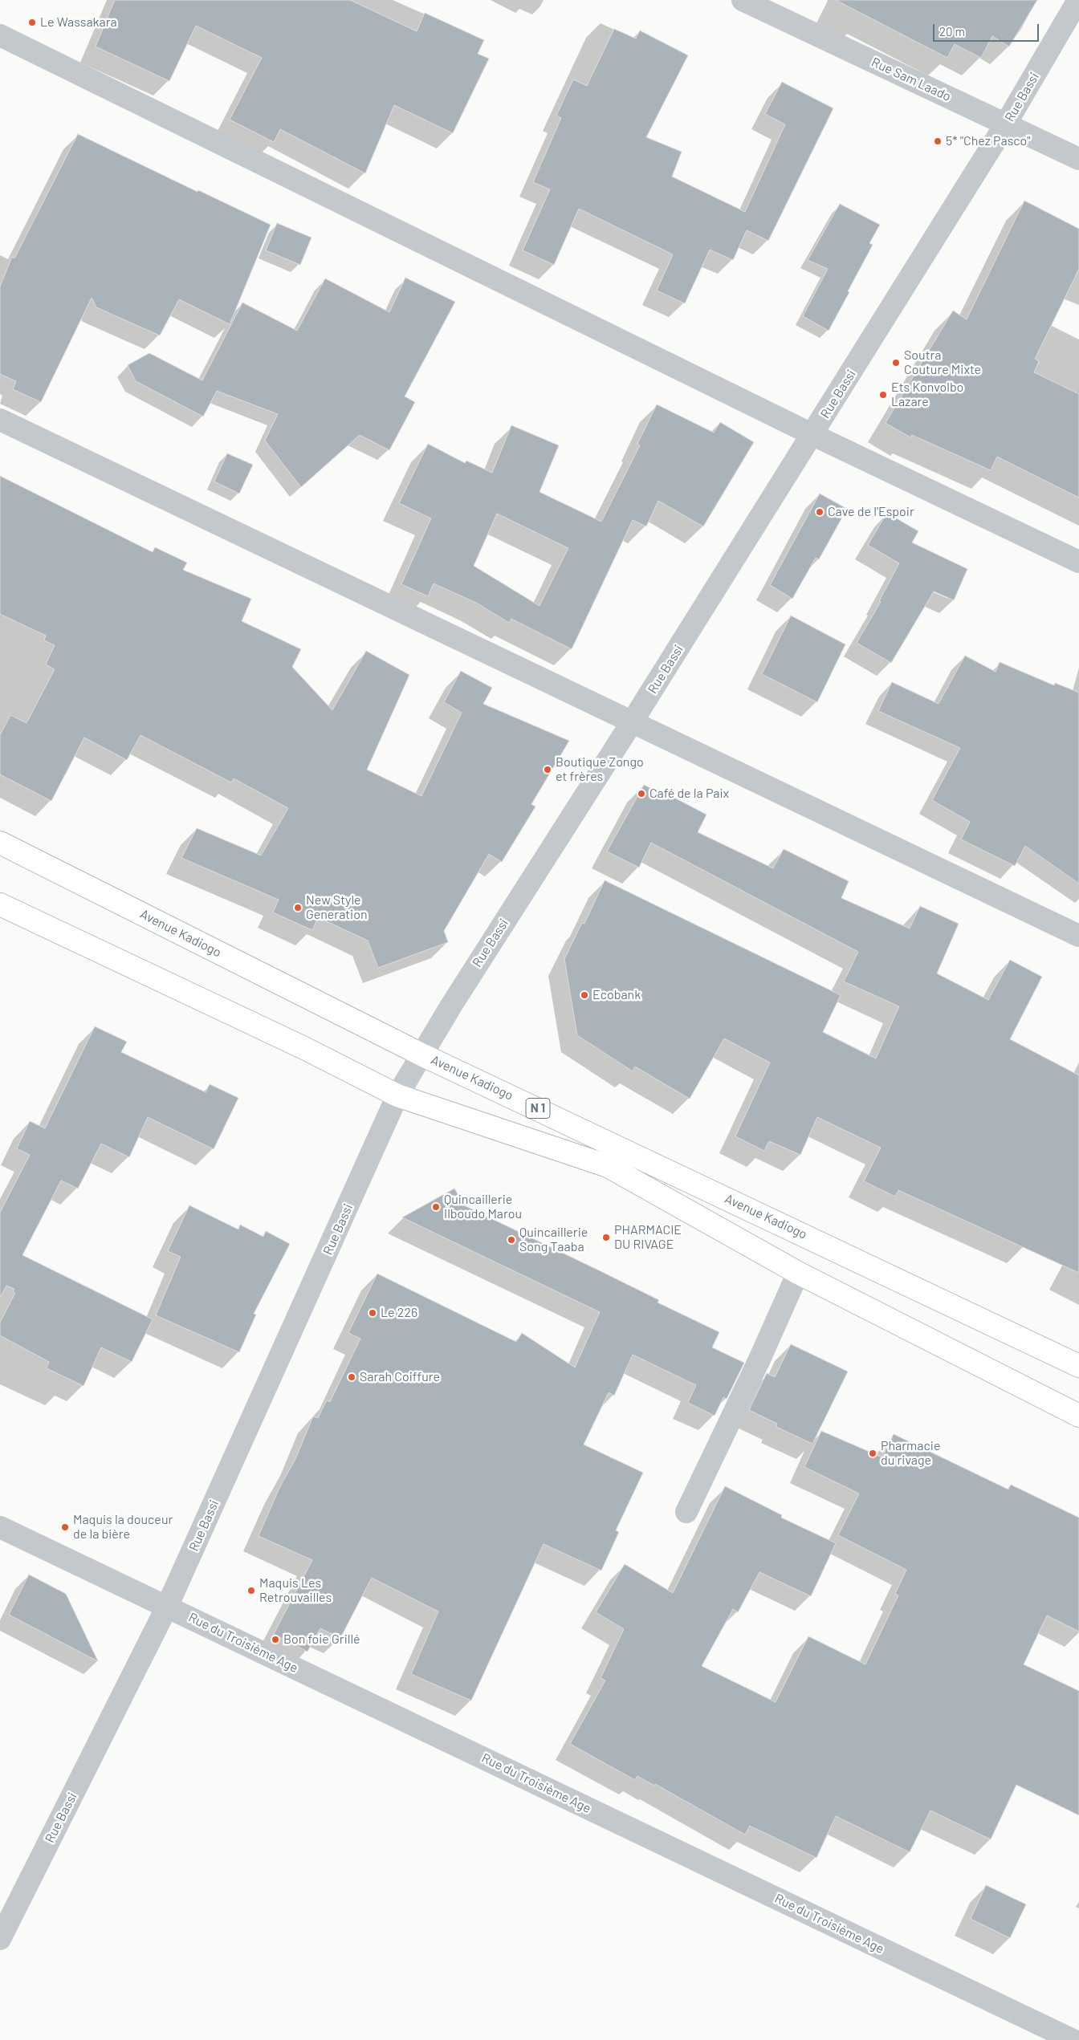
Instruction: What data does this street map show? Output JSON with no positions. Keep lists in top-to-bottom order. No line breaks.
{"streets":{"highway":["Avenue Kadiogo","N 1"],"street":["Rue Sam Laado","Rue Bassi","Rue du Troisième Age"]},"crossings":[["Rue Sam Laado","Rue Bassi"],["Rue Bassi","Avenue Kadiogo"],["Rue Bassi","N 1"],["Rue Bassi","Rue du Troisième Age"]],"places":["Le Wassakara","5* \"Chez Pasco\"","Soutra Couture Mixte","Ets Konvolbo Lazare","Cave de l'Espoir","Boutique Zongo et frères","Café de la Paix","New Style Generation","Ecobank","Quincaillerie Ilboudo Marou","PHARMACIE DU RIVAGE","Quincaillerie Song Taaba","Le 226","Sarah Coiffure","Pharmacie du rivage","Maquis la douceur de la bière","Maquis Les Retrouvailles","Bon foie Grillé"],"scale_bar":"20 m"}
